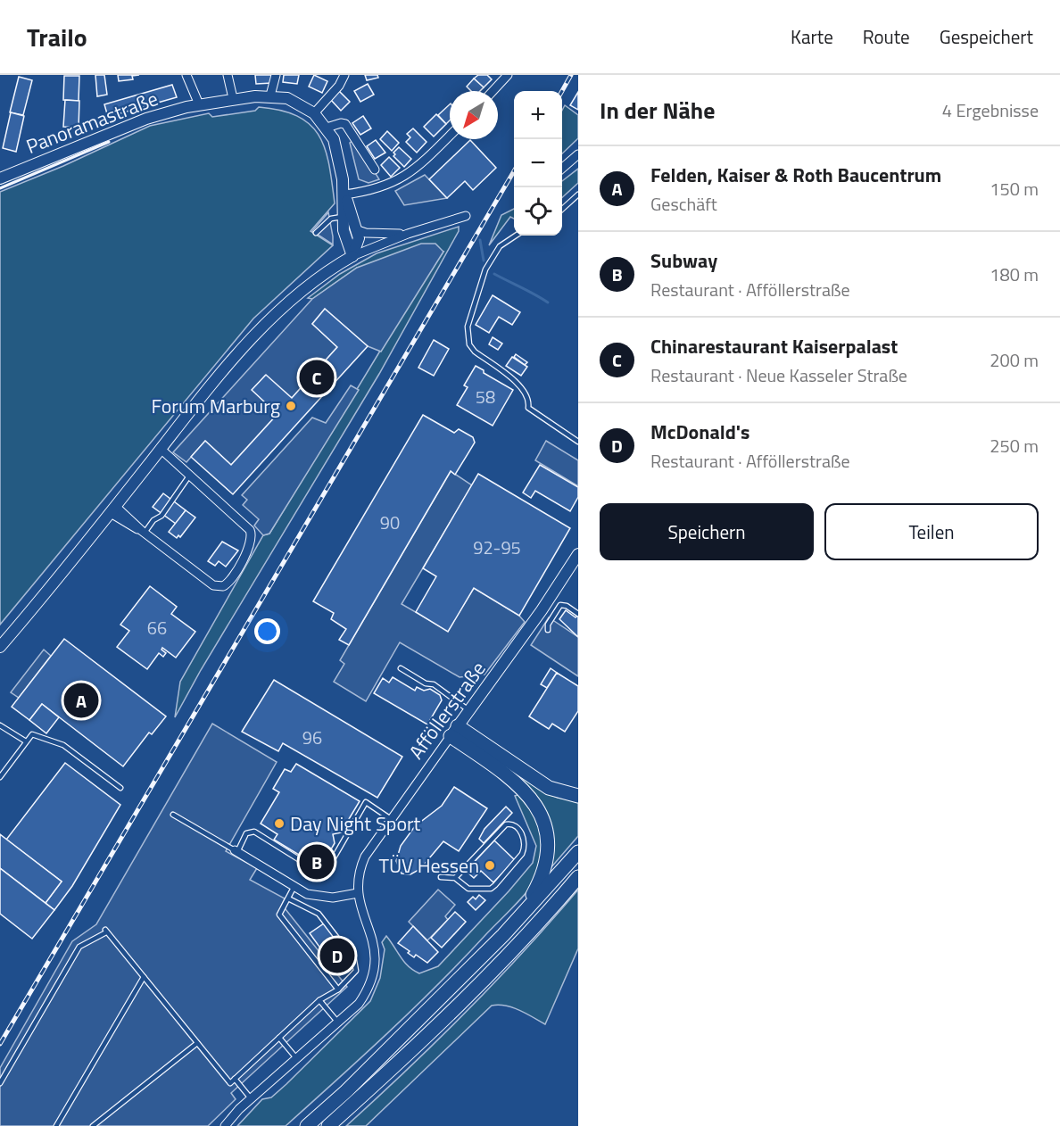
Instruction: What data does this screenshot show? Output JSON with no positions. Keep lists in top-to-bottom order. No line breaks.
{"streets":{"main road":["Panoramastraße","Afföllerstraße"]},"places":["Forum Marburg","Day Night Sport","TÜV Hessen"],"house_numbers":["58","90","92-95","66","96"],"north":"bottom left","page":{"header":"Trailo","nav":["Karte","Route","Gespeichert"],"heading":["In der Nähe","4 Ergebnisse"],"map_buttons":["+","−"],"list":[{"mark":"A","name":"Felden, Kaiser & Roth Baucentrum","note":"Geschäft","value":"150 m"},{"mark":"B","name":"Subway","note":"Restaurant · Afföllerstraße","value":"180 m"},{"mark":"C","name":"Chinarestaurant Kaiserpalast","note":"Restaurant · Neue Kasseler Straße","value":"200 m"},{"mark":"D","name":"McDonald's","note":"Restaurant · Afföllerstraße","value":"250 m"}],"pins":["C","A","B","D"],"buttons":["Speichern","Teilen"]}}
